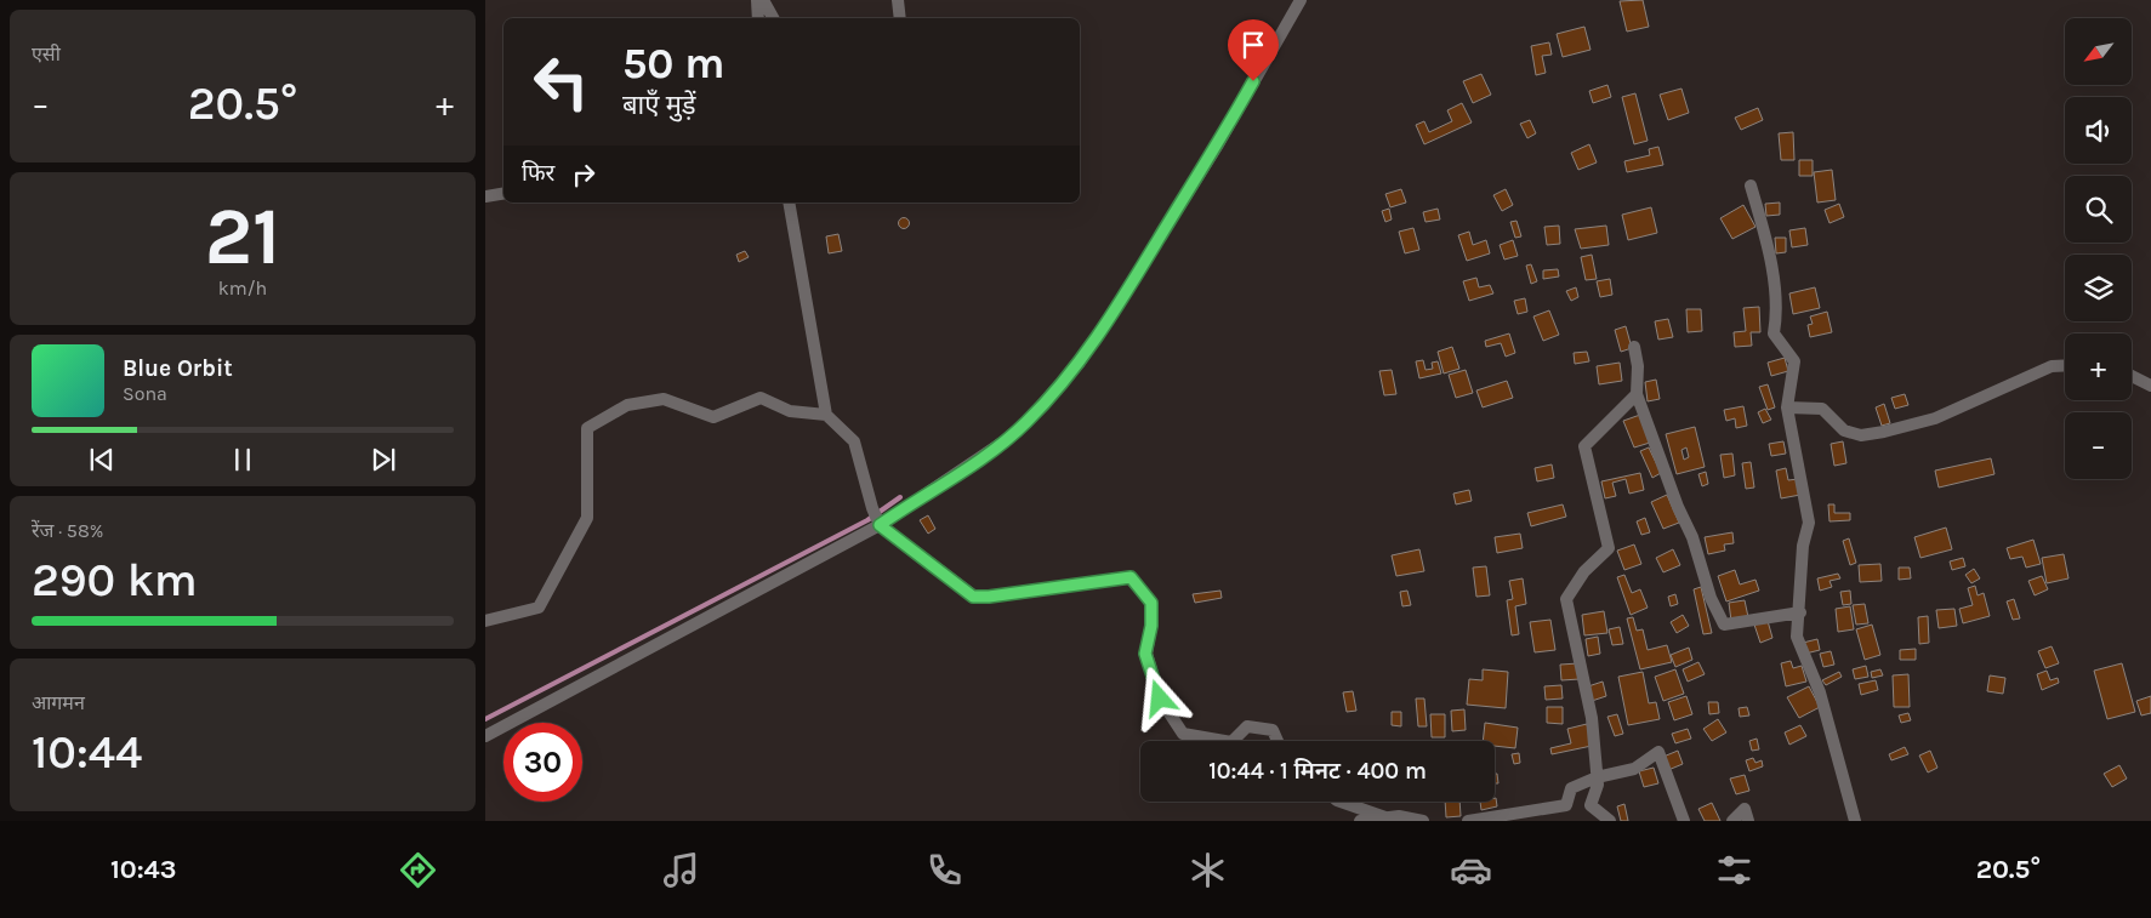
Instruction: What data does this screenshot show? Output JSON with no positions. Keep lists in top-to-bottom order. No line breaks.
{"north":"bottom left","page":{"tile":["एसी",["21","km/h"],["रेंज · 58%","290 km"],["आगमन","10:44"]],"map_buttons":["+","−"],"turn":["50 m","बाएँ मुड़ें"],"heat":["−","20.5°","+"],"then":"फिर","song":["Blue Orbit","Sona"],"limit":"30","trip":"10:44 · 1 मिनट · 400 m","tabs":["10:43","20.5°"]}}
